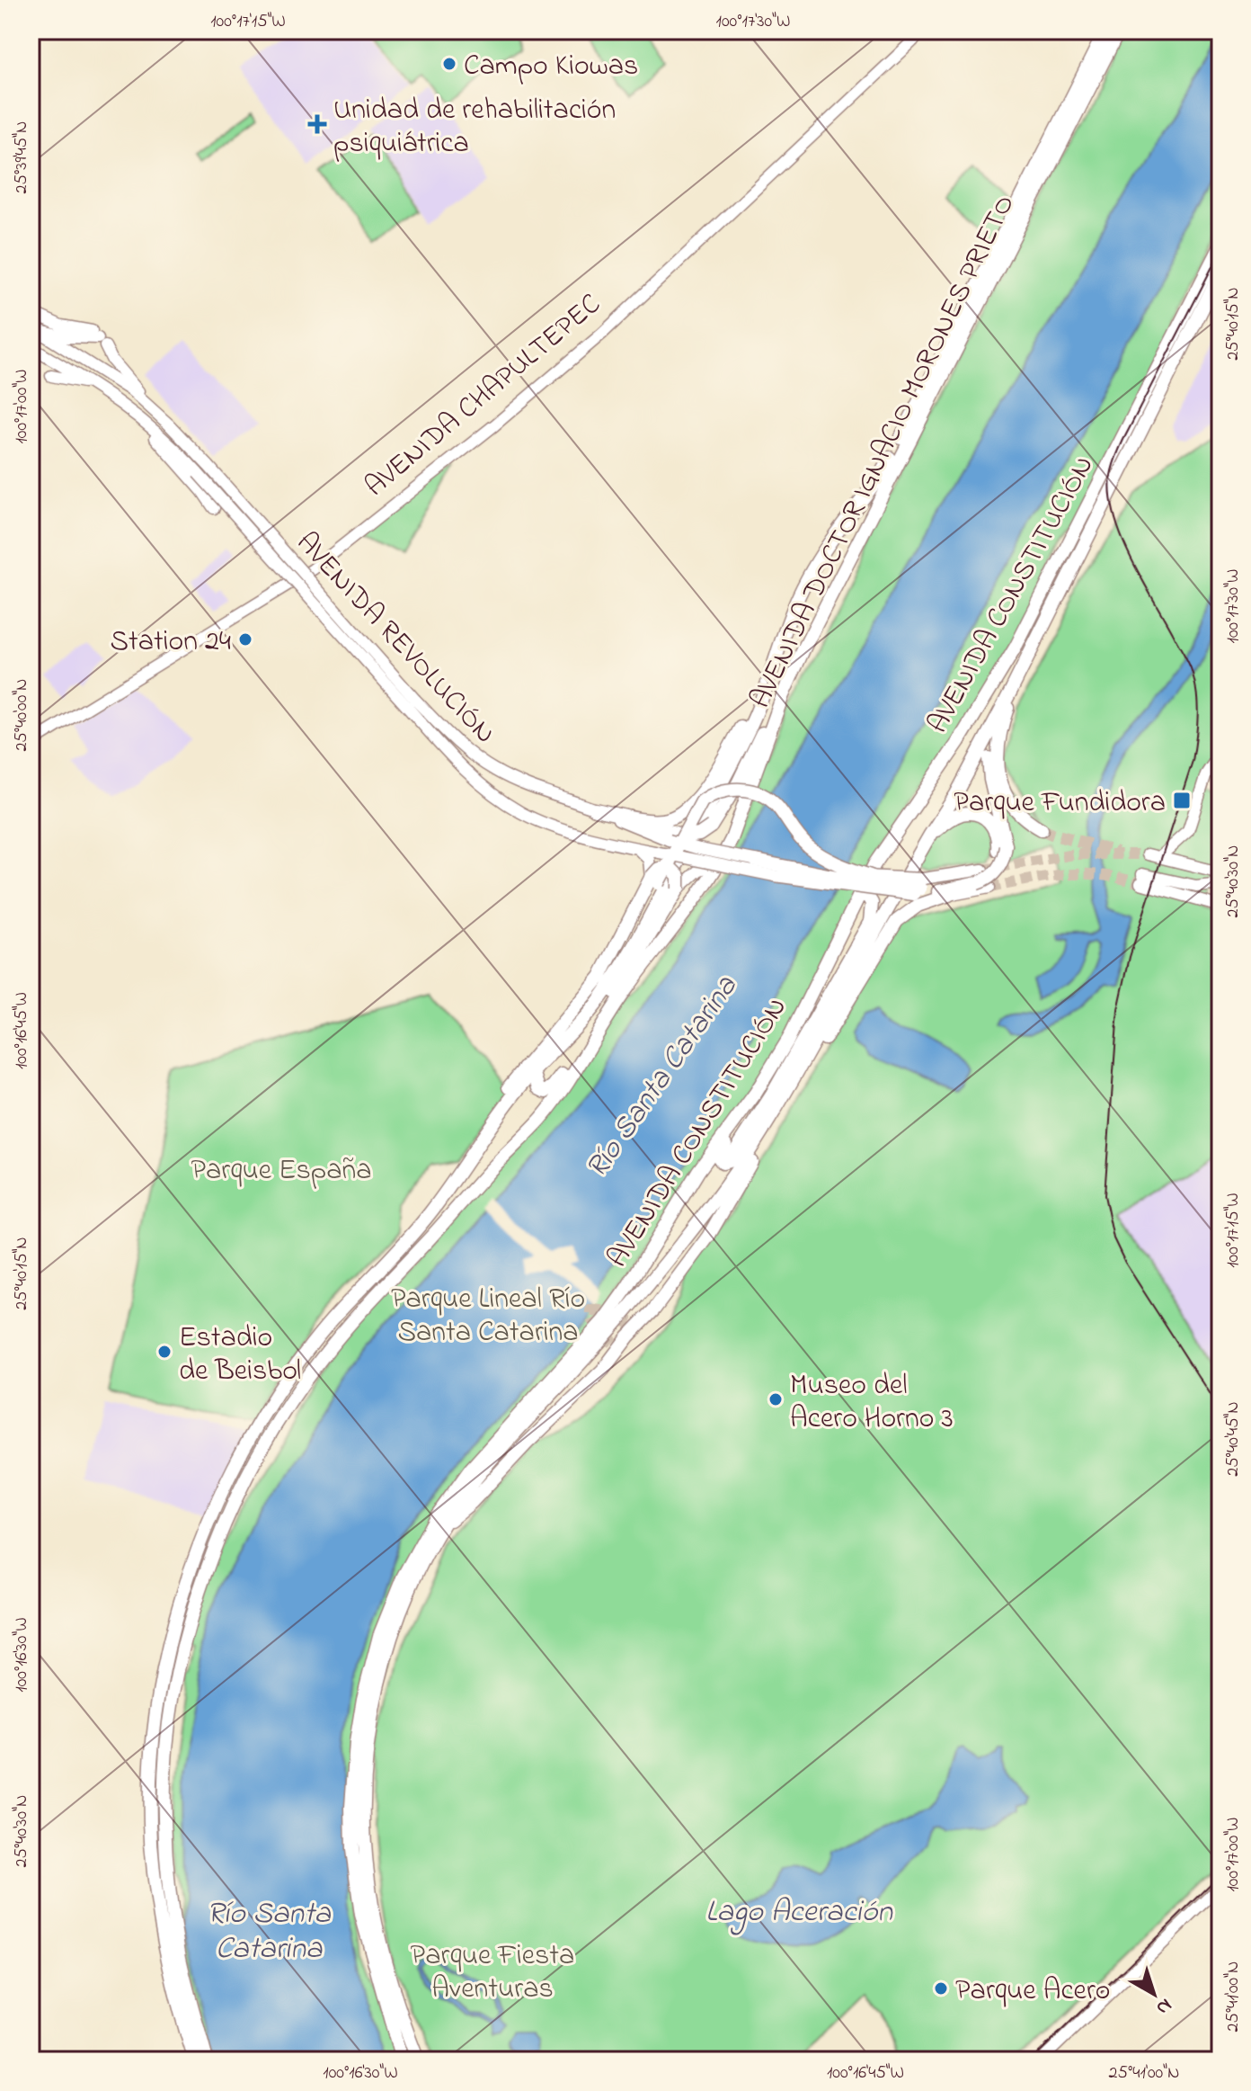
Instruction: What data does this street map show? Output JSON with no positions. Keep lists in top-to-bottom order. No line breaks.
{"streets":{"highway":["AVENIDA DOCTOR IGNACIO MORONES PRIETO","AVENIDA CONSTITUCIÓN"],"main road":["AVENIDA CHAPULTEPEC","AVENIDA REVOLUCIÓN"]},"water":["Río Santa Catarina","Lago Aceración"],"parks":["Parque España","Parque Lineal Río Santa Catarina","Parque Fiesta Aventuras"],"places":{"other":["Campo Kiowas","Station 24","Estadio de Beisbol","Museo del Acero Horno 3","Parque Acero"],"health":["Unidad de rehabilitación psiquiátrica"],"transit":["Parque Fundidora"]},"north":"bottom right","coordinates":["100°17'15\"W","100°17'30\"W","25°39'45\"N","25°40'15\"N","100°17'00\"W","25°40'00\"N","25°40'30\"N","100°16'45\"W","25°40'45\"N","100°16'30\"W","25°41'00\"N"]}
